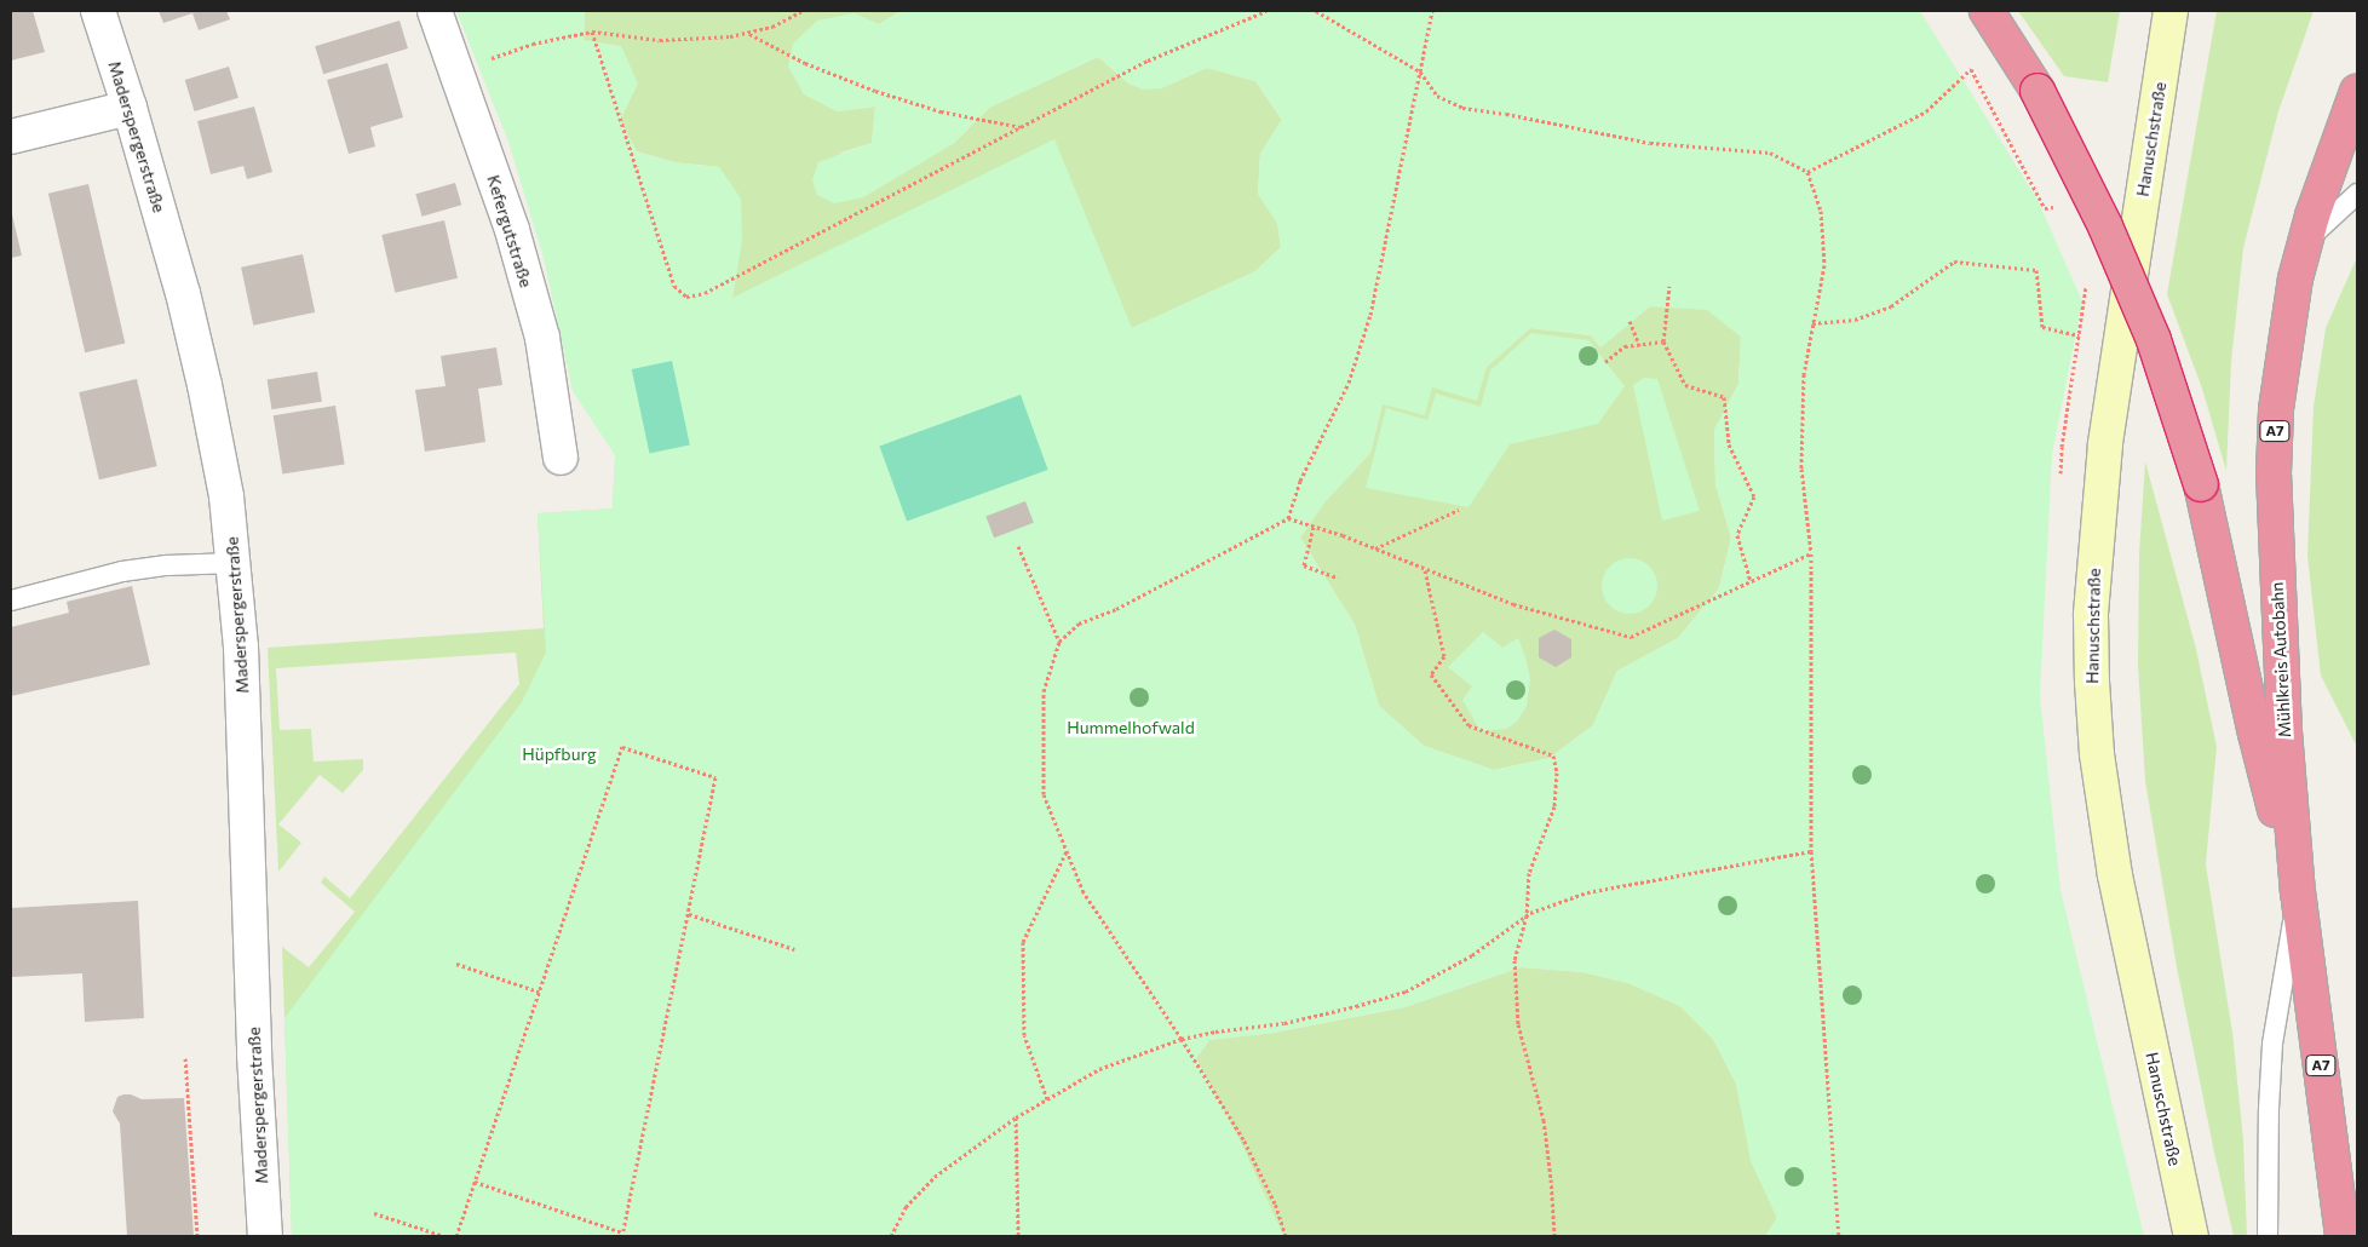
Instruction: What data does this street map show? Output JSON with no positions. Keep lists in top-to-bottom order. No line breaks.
{"streets":{"highway":["A7","Mühlkreis Autobahn"],"street":["Maderspergerstraße","Hanuschstraße","Kefergutstraße"]},"parks":["Hummelhofwald","Hüpfburg"]}
